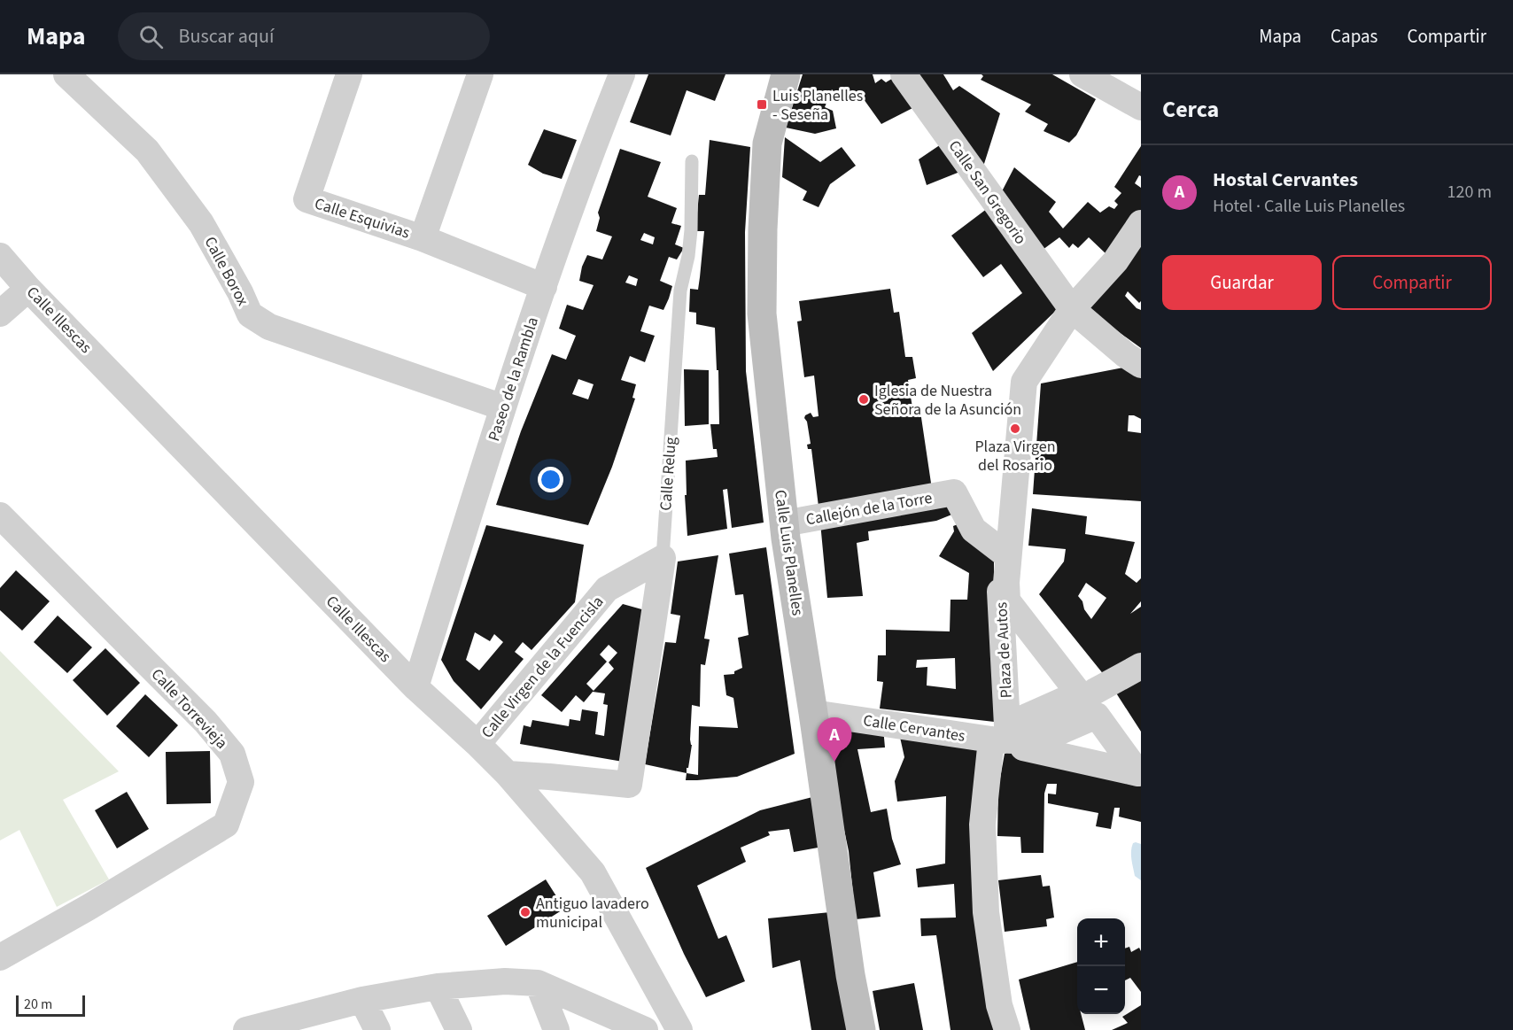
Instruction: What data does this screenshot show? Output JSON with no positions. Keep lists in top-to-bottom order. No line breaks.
{"streets":{"street":["Calle San Gregorio","Calle Esquivias","Calle Borox","Calle Illescas","Paseo de la Rambla","Calle Relug","Callejón de la Torre","Calle Luis Planelles","Plaza de Autos","Calle Virgen de la Fuencisla","Calle Torrevieja","Calle Cervantes"]},"crossings":[["Calle Esquivias","Paseo de la Rambla"],["Calle Borox","Paseo de la Rambla"],["Calle Illescas","Paseo de la Rambla"],["Calle Illescas","Calle Relug"],["Calle Illescas","Calle Virgen de la Fuencisla"],["Calle Relug","Calle Virgen de la Fuencisla"],["Callejón de la Torre","Calle Luis Planelles"],["Calle Luis Planelles","Calle Cervantes"],["Plaza de Autos","Calle Cervantes"]],"places":{"transit":["Luis Planelles - Seseña"],"other":["Iglesia de Nuestra Señora de la Asunción","Plaza Virgen del Rosario","Antiguo lavadero municipal"]},"scale_bar":"20 m","page":{"header":"Mapa","search":"Buscar aquí","nav":["Mapa","Capas","Compartir"],"heading":"Cerca","list":[{"mark":"A","name":"Hostal Cervantes","note":"Hotel · Calle Luis Planelles","value":"120 m"}],"buttons":["Guardar","Compartir"],"pins":"A","map_buttons":["+","−"],"scale":"20 m"}}
